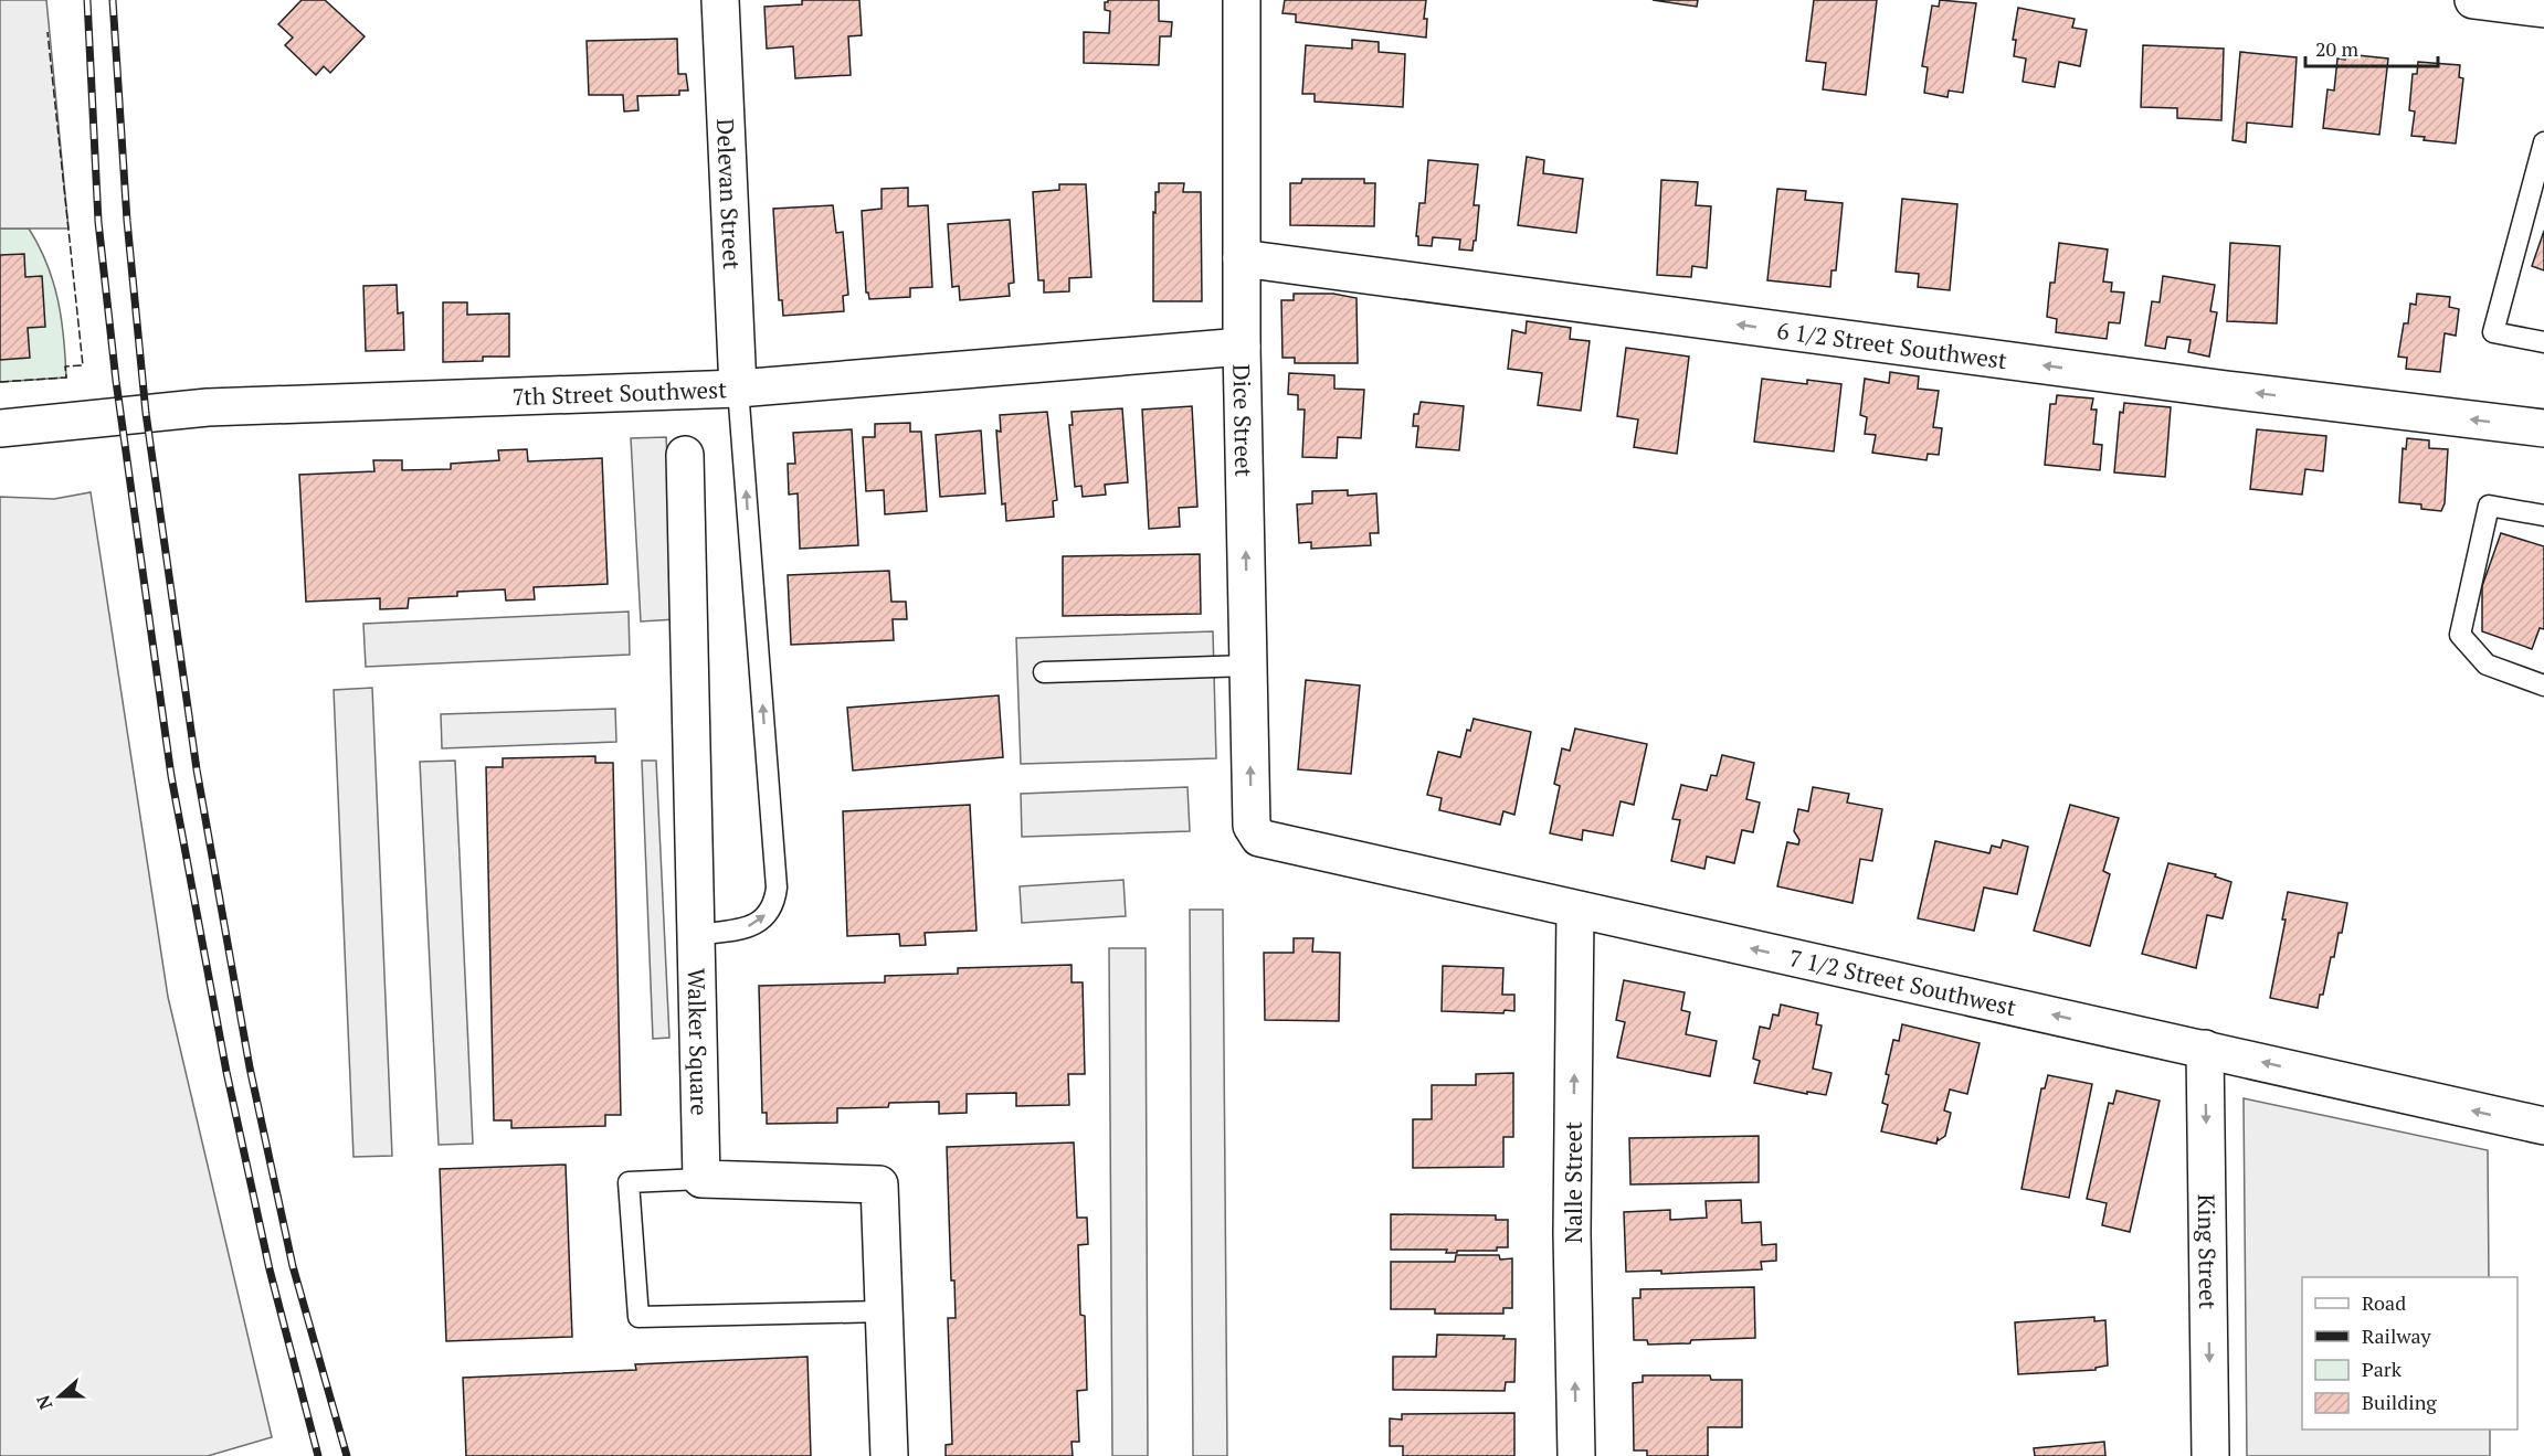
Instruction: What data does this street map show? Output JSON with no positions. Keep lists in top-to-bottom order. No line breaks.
{"streets":{"street":["Delevan Street","6 1/2 Street Southwest","7th Street Southwest","Dice Street","7 1/2 Street Southwest","Walker Square","Nalle Street","King Street"]},"crossings":[["Delevan Street","7th Street Southwest"],["6 1/2 Street Southwest","Dice Street"],["7th Street Southwest","Dice Street"],["Dice Street","7 1/2 Street Southwest"],["7 1/2 Street Southwest","Nalle Street"],["7 1/2 Street Southwest","King Street"]],"one_way":["6 1/2 Street Southwest","Dice Street","7 1/2 Street Southwest","Nalle Street","King Street"],"legend":["Road","Railway","Park","Building"],"scale_bar":"20 m","north":"left"}
